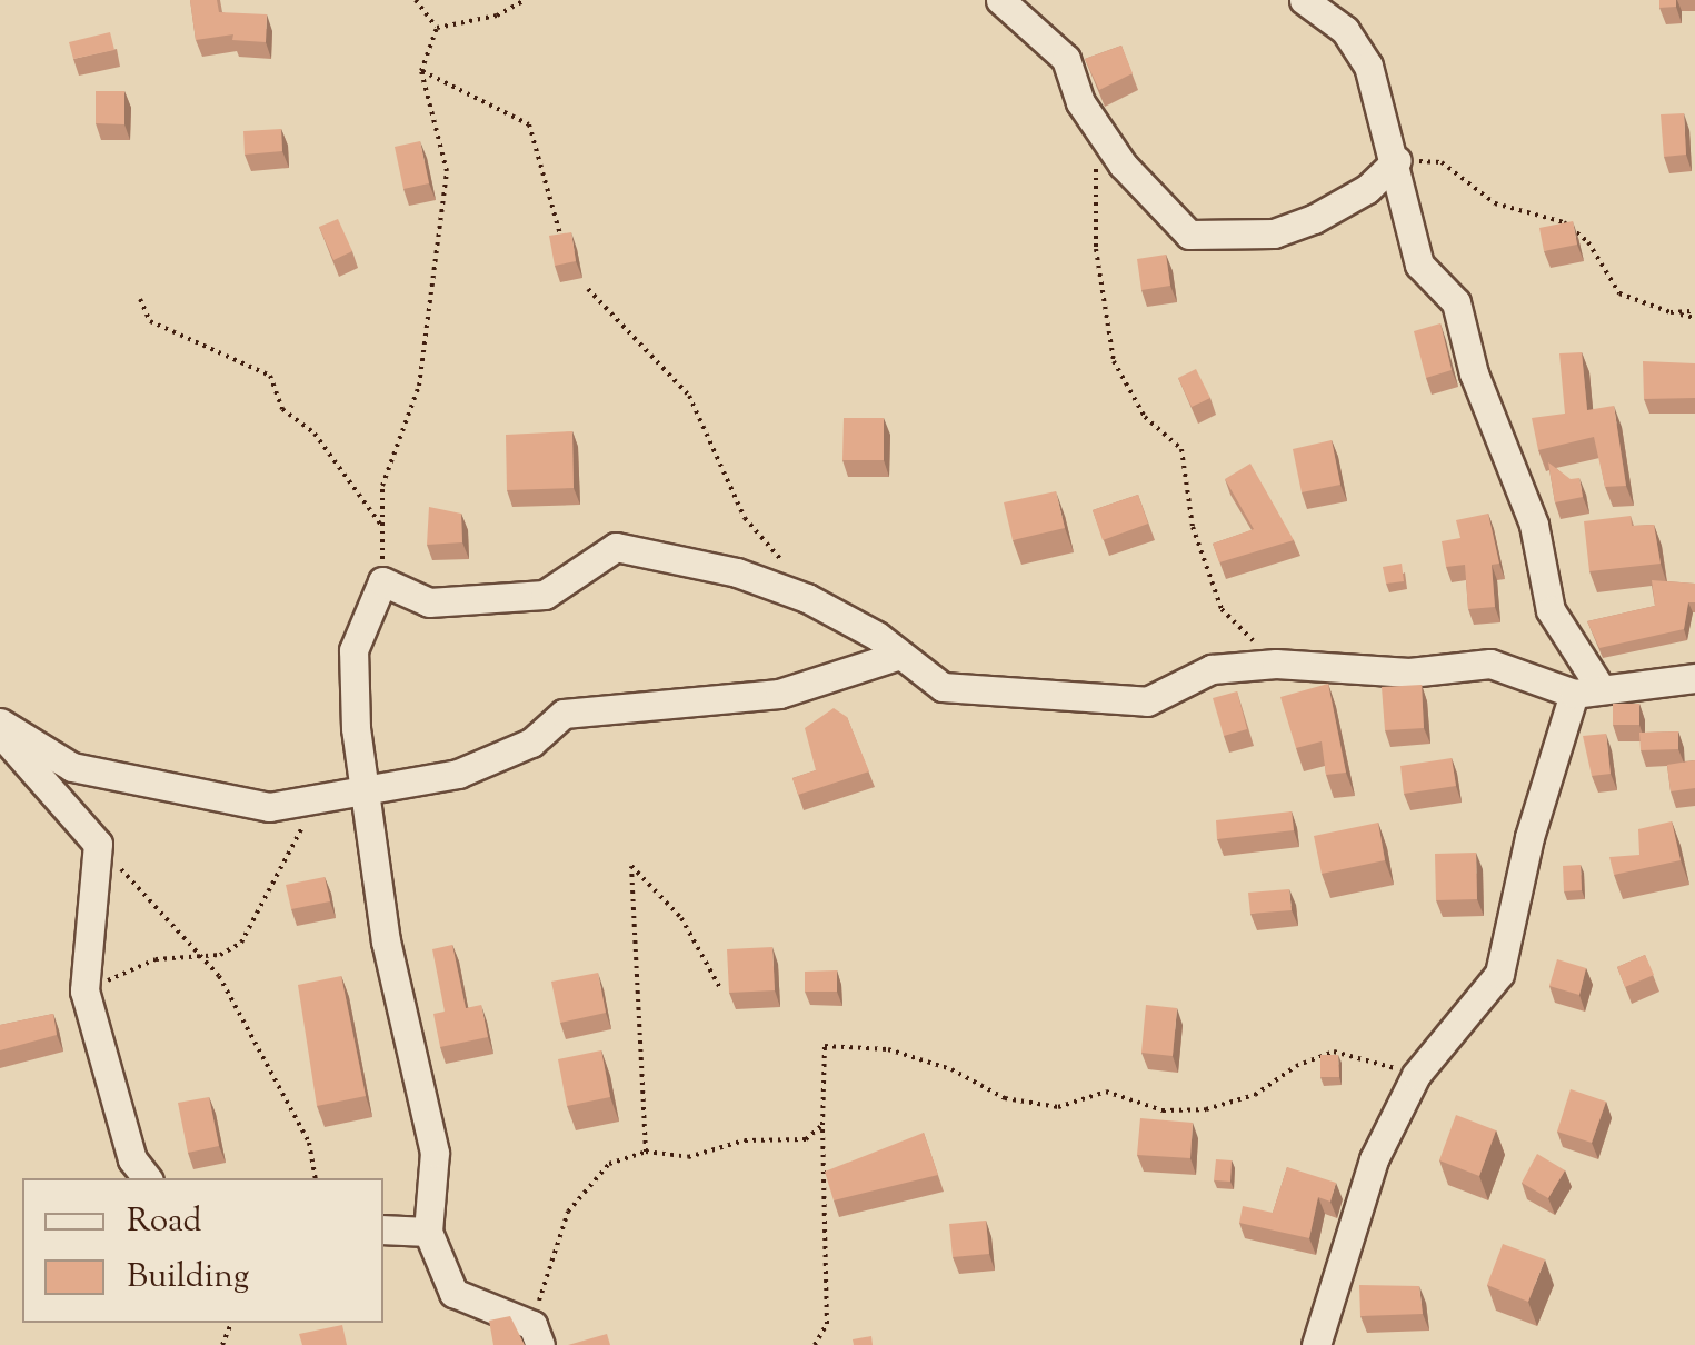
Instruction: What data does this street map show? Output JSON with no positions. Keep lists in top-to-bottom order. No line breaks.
{"legend":["Road","Building"]}
